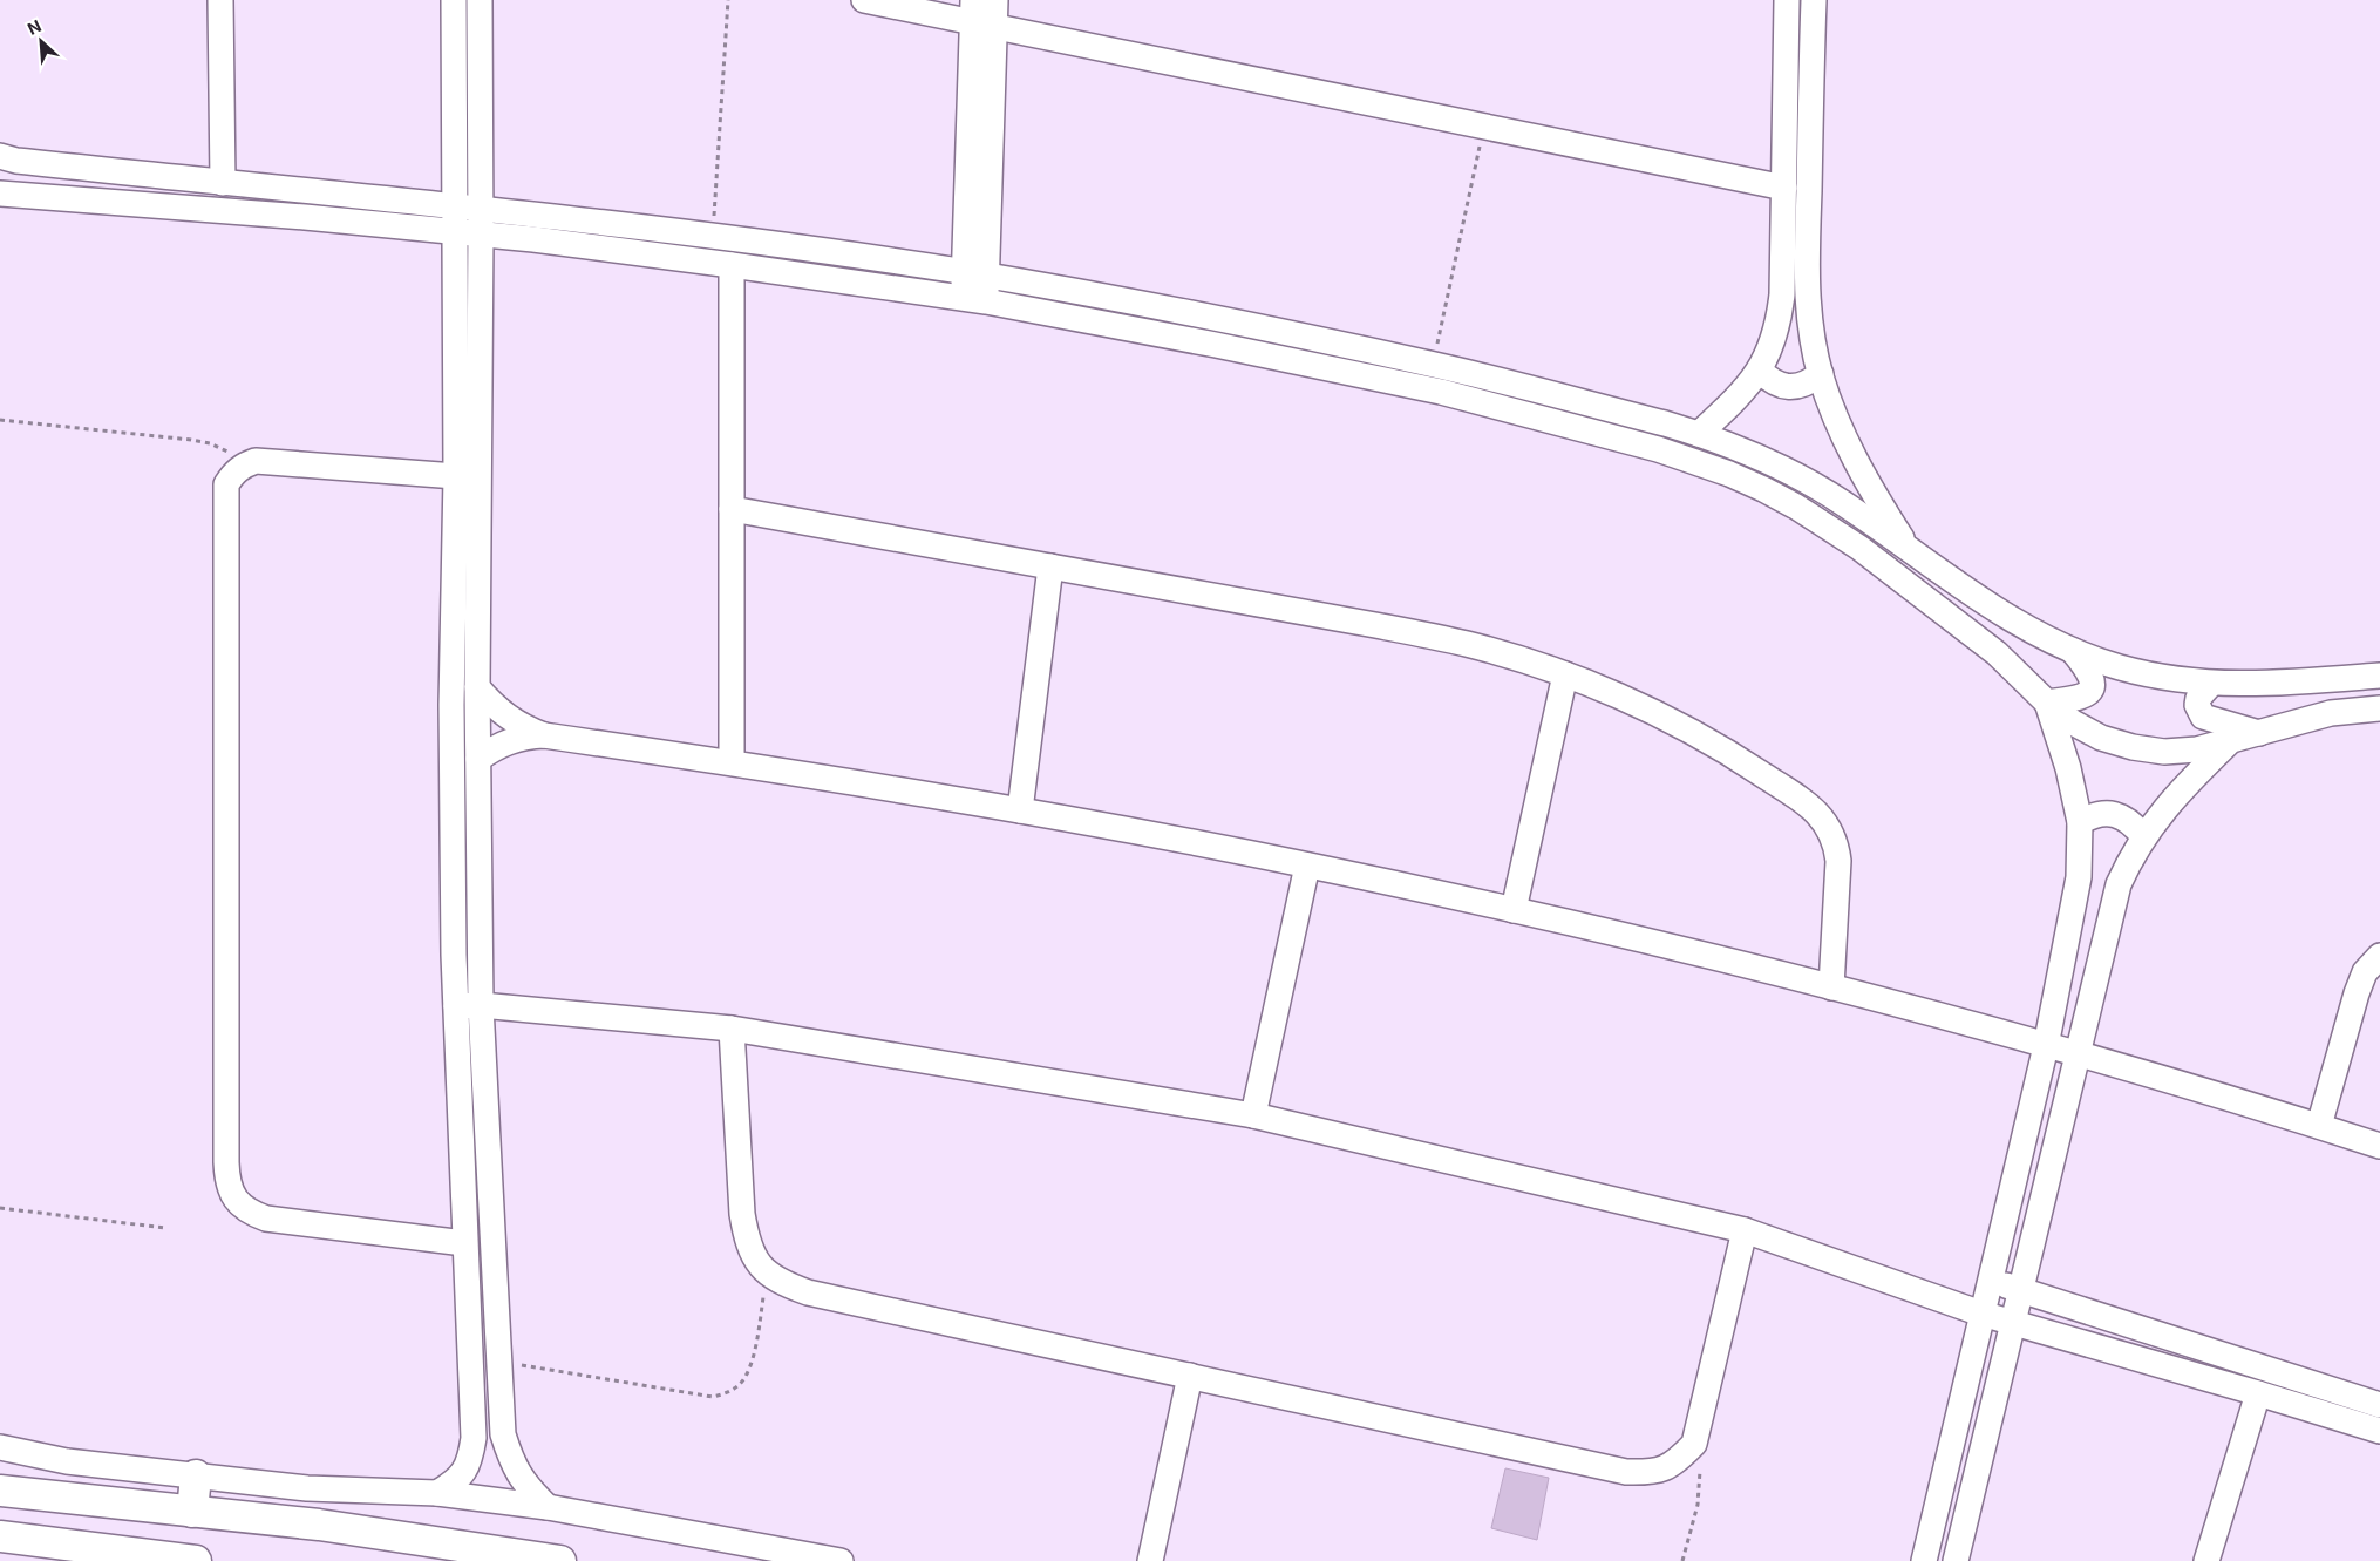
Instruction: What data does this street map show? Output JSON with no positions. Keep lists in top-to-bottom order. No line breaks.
{"north":"top left"}
